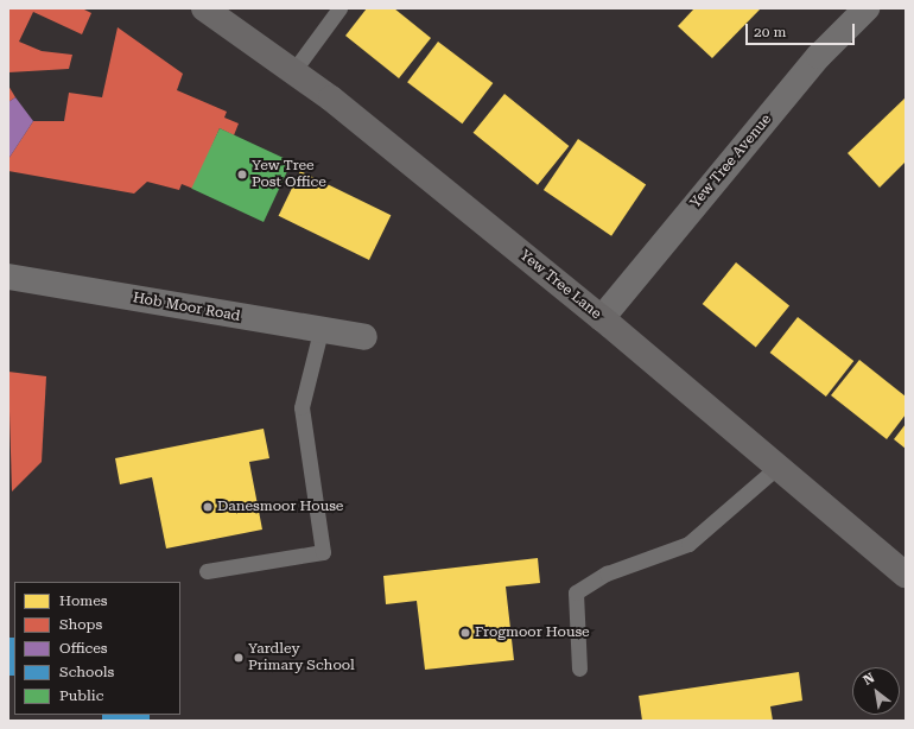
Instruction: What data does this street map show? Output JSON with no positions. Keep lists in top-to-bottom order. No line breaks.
{"streets":{"street":["Yew Tree Avenue","Yew Tree Lane","Hob Moor Road"]},"crossings":[["Yew Tree Avenue","Yew Tree Lane"]],"places":["Yew Tree Post Office","Danesmoor House","Frogmoor House","Yardley Primary School"],"legend":["Homes","Shops","Offices","Schools","Public"],"scale_bar":"20 m","north":"top left"}
